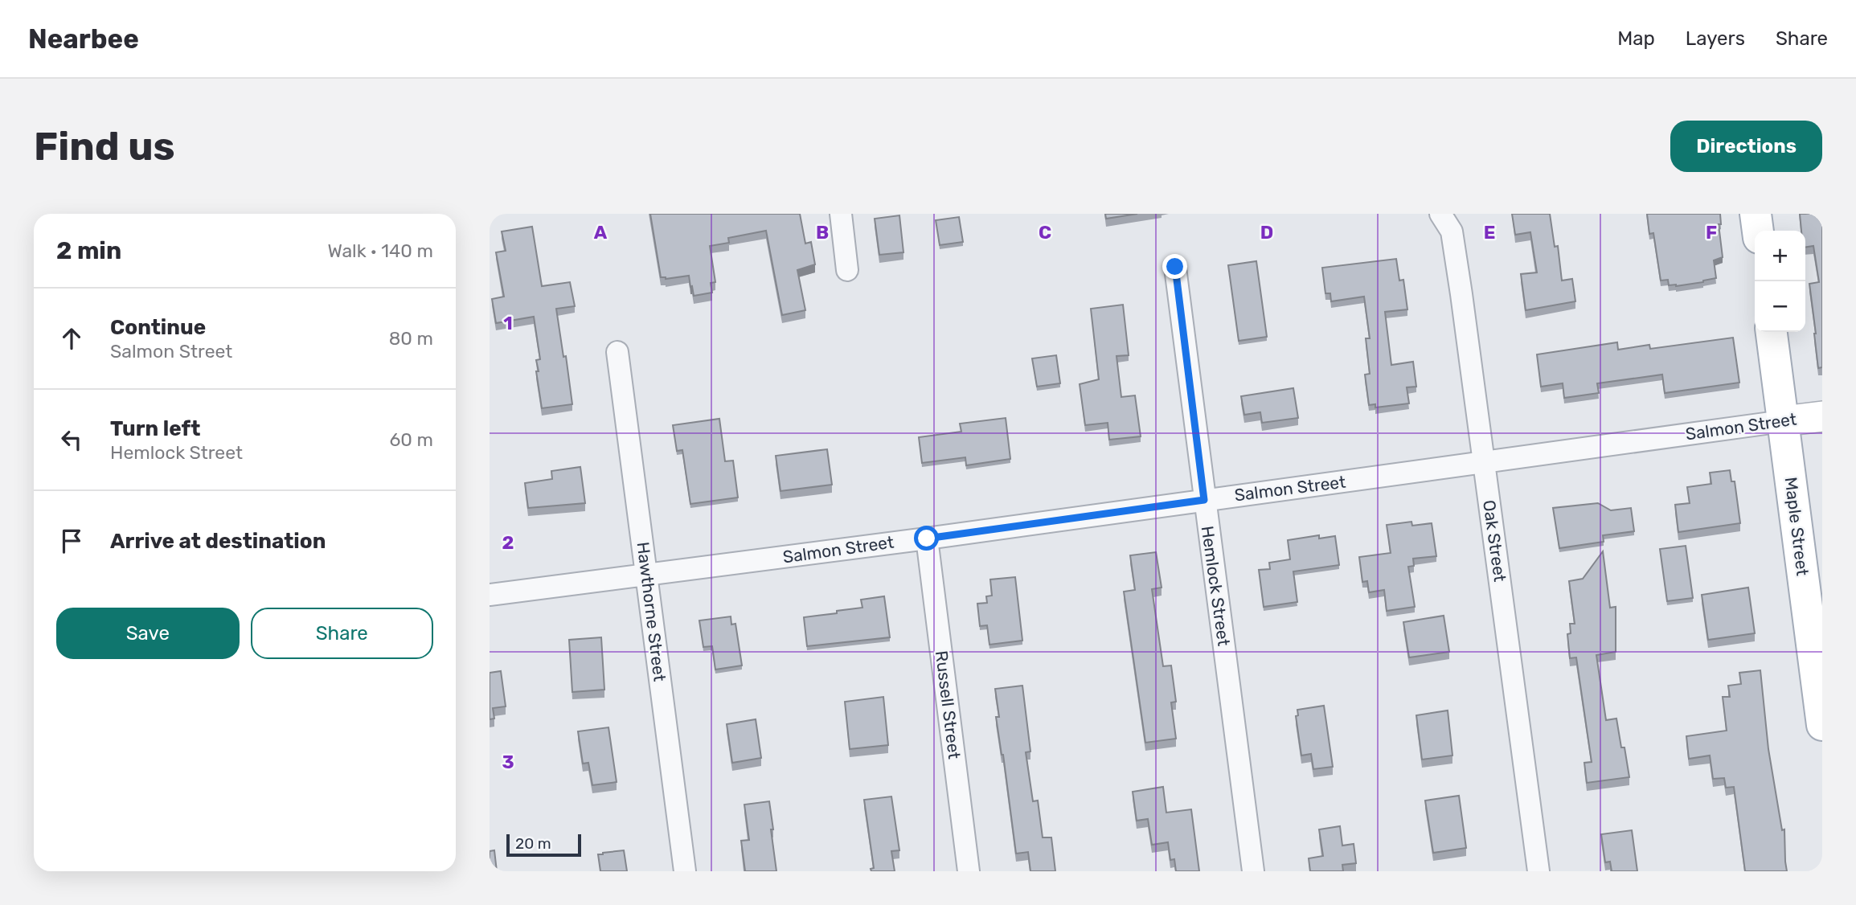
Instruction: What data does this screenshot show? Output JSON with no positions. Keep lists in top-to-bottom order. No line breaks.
{"streets":{"main road":["Maple Street"],"street":["Salmon Street","Oak Street","Hemlock Street","Hawthorne Street","Russell Street"]},"crossings":[["Salmon Street","Maple Street"],["Salmon Street","Oak Street"],["Salmon Street","Hemlock Street"],["Salmon Street","Hawthorne Street"],["Salmon Street","Russell Street"]],"scale_bar":"20 m","page":{"header":"Nearbee","nav":["Map","Layers","Share"],"buttons":["Directions",["Save","Share"]],"title":"Find us","heading":["2 min","Walk · 140 m"],"map_buttons":["+","−"],"list":[["Continue","Salmon Street","80 m"],["Turn left","Hemlock Street","60 m"],"Arrive at destination"],"scale":"20 m"},"grid":{"columns":["A","B","C","D","E","F"],"rows":["1","2","3"]}}
